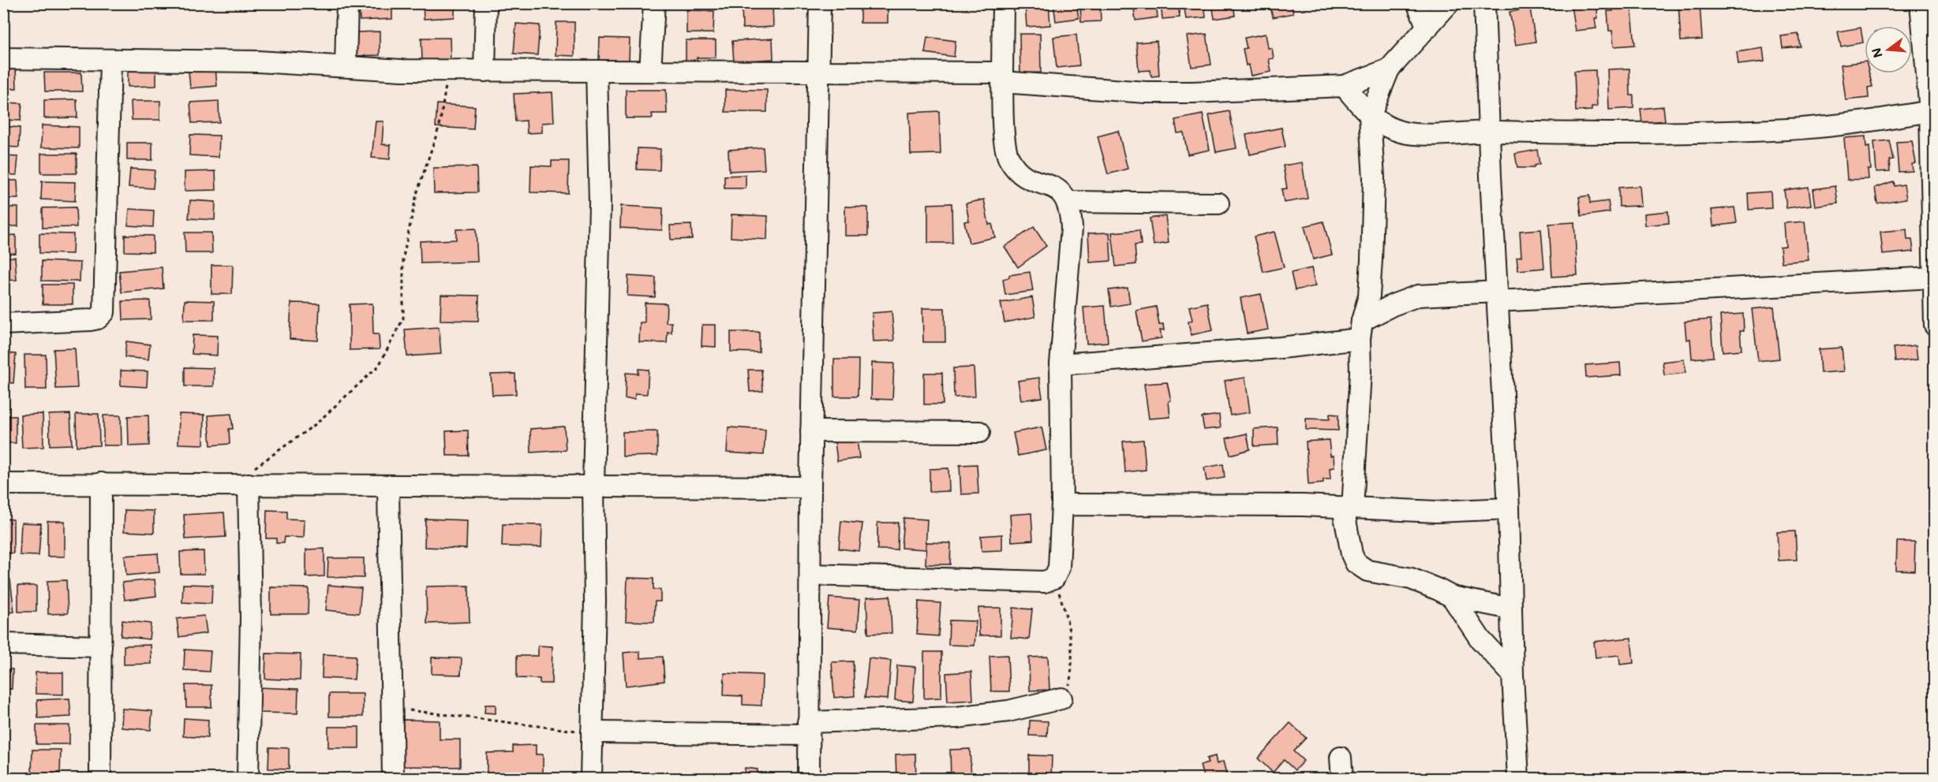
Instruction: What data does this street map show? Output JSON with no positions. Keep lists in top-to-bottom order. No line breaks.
{"north":"left"}
